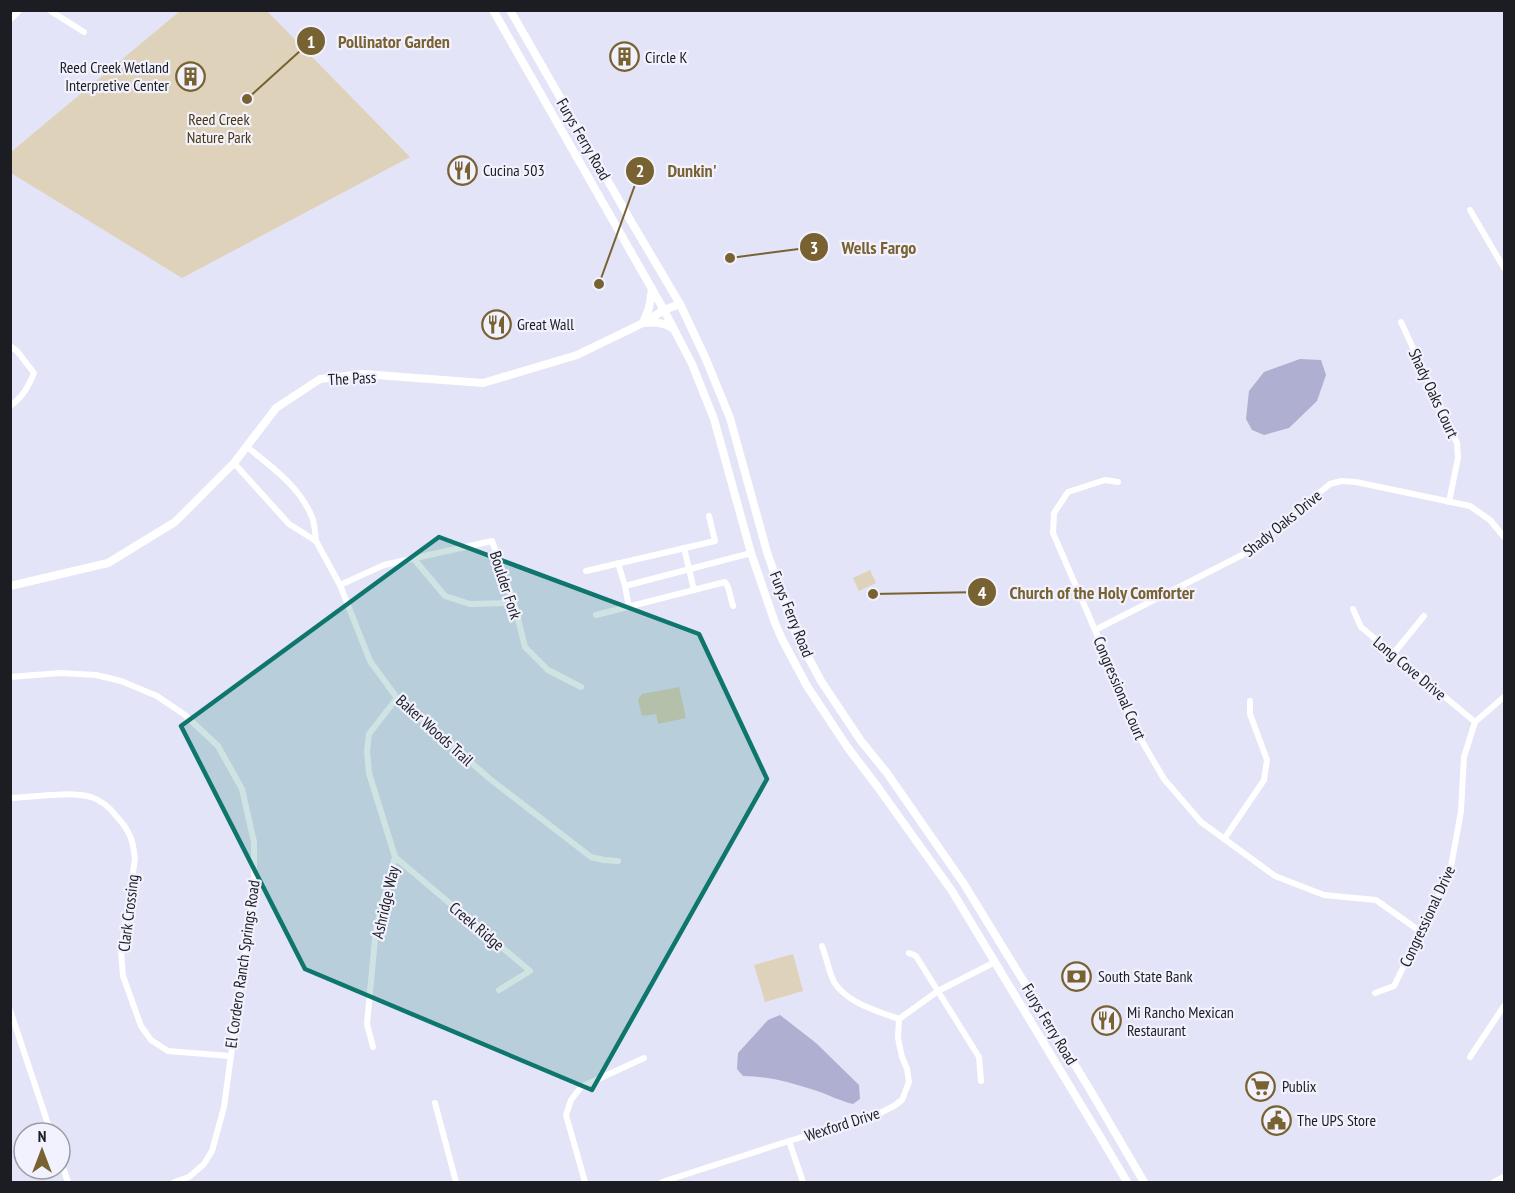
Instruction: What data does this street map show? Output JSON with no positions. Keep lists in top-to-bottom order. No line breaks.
{"streets":{"main road":["Furys Ferry Road"],"street":["The Pass","Shady Oaks Court","Shady Oaks Drive","Boulder Fork","Long Cove Drive","Congressional Court","Baker Woods Trail","Ashridge Way","Clark Crossing","Congressional Drive","Creek Ridge","El Cordero Ranch Springs Road","Wexford Drive"]},"crossings":[["Furys Ferry Road","The Pass"],["The Pass","Baker Woods Trail"],["Shady Oaks Court","Shady Oaks Drive"],["Shady Oaks Drive","Congressional Court"],["Boulder Fork","Baker Woods Trail"],["Long Cove Drive","Congressional Drive"],["Congressional Court","Congressional Drive"],["Baker Woods Trail","Ashridge Way"],["Ashridge Way","Creek Ridge"],["Clark Crossing","El Cordero Ranch Springs Road"]],"parks":["Reed Creek Nature Park"],"places":{"building":["Circle K","Reed Creek Wetland Interpretive Center"],"other":["Pollinator Garden","Wells Fargo","Dunkin'","Church of the Holy Comforter"],"restaurant":["Cucina 503","Great Wall","Mi Rancho Mexican Restaurant"],"bank":["South State Bank"],"supermarket":["Publix"],"public building":["The UPS Store"]},"north":"top"}
